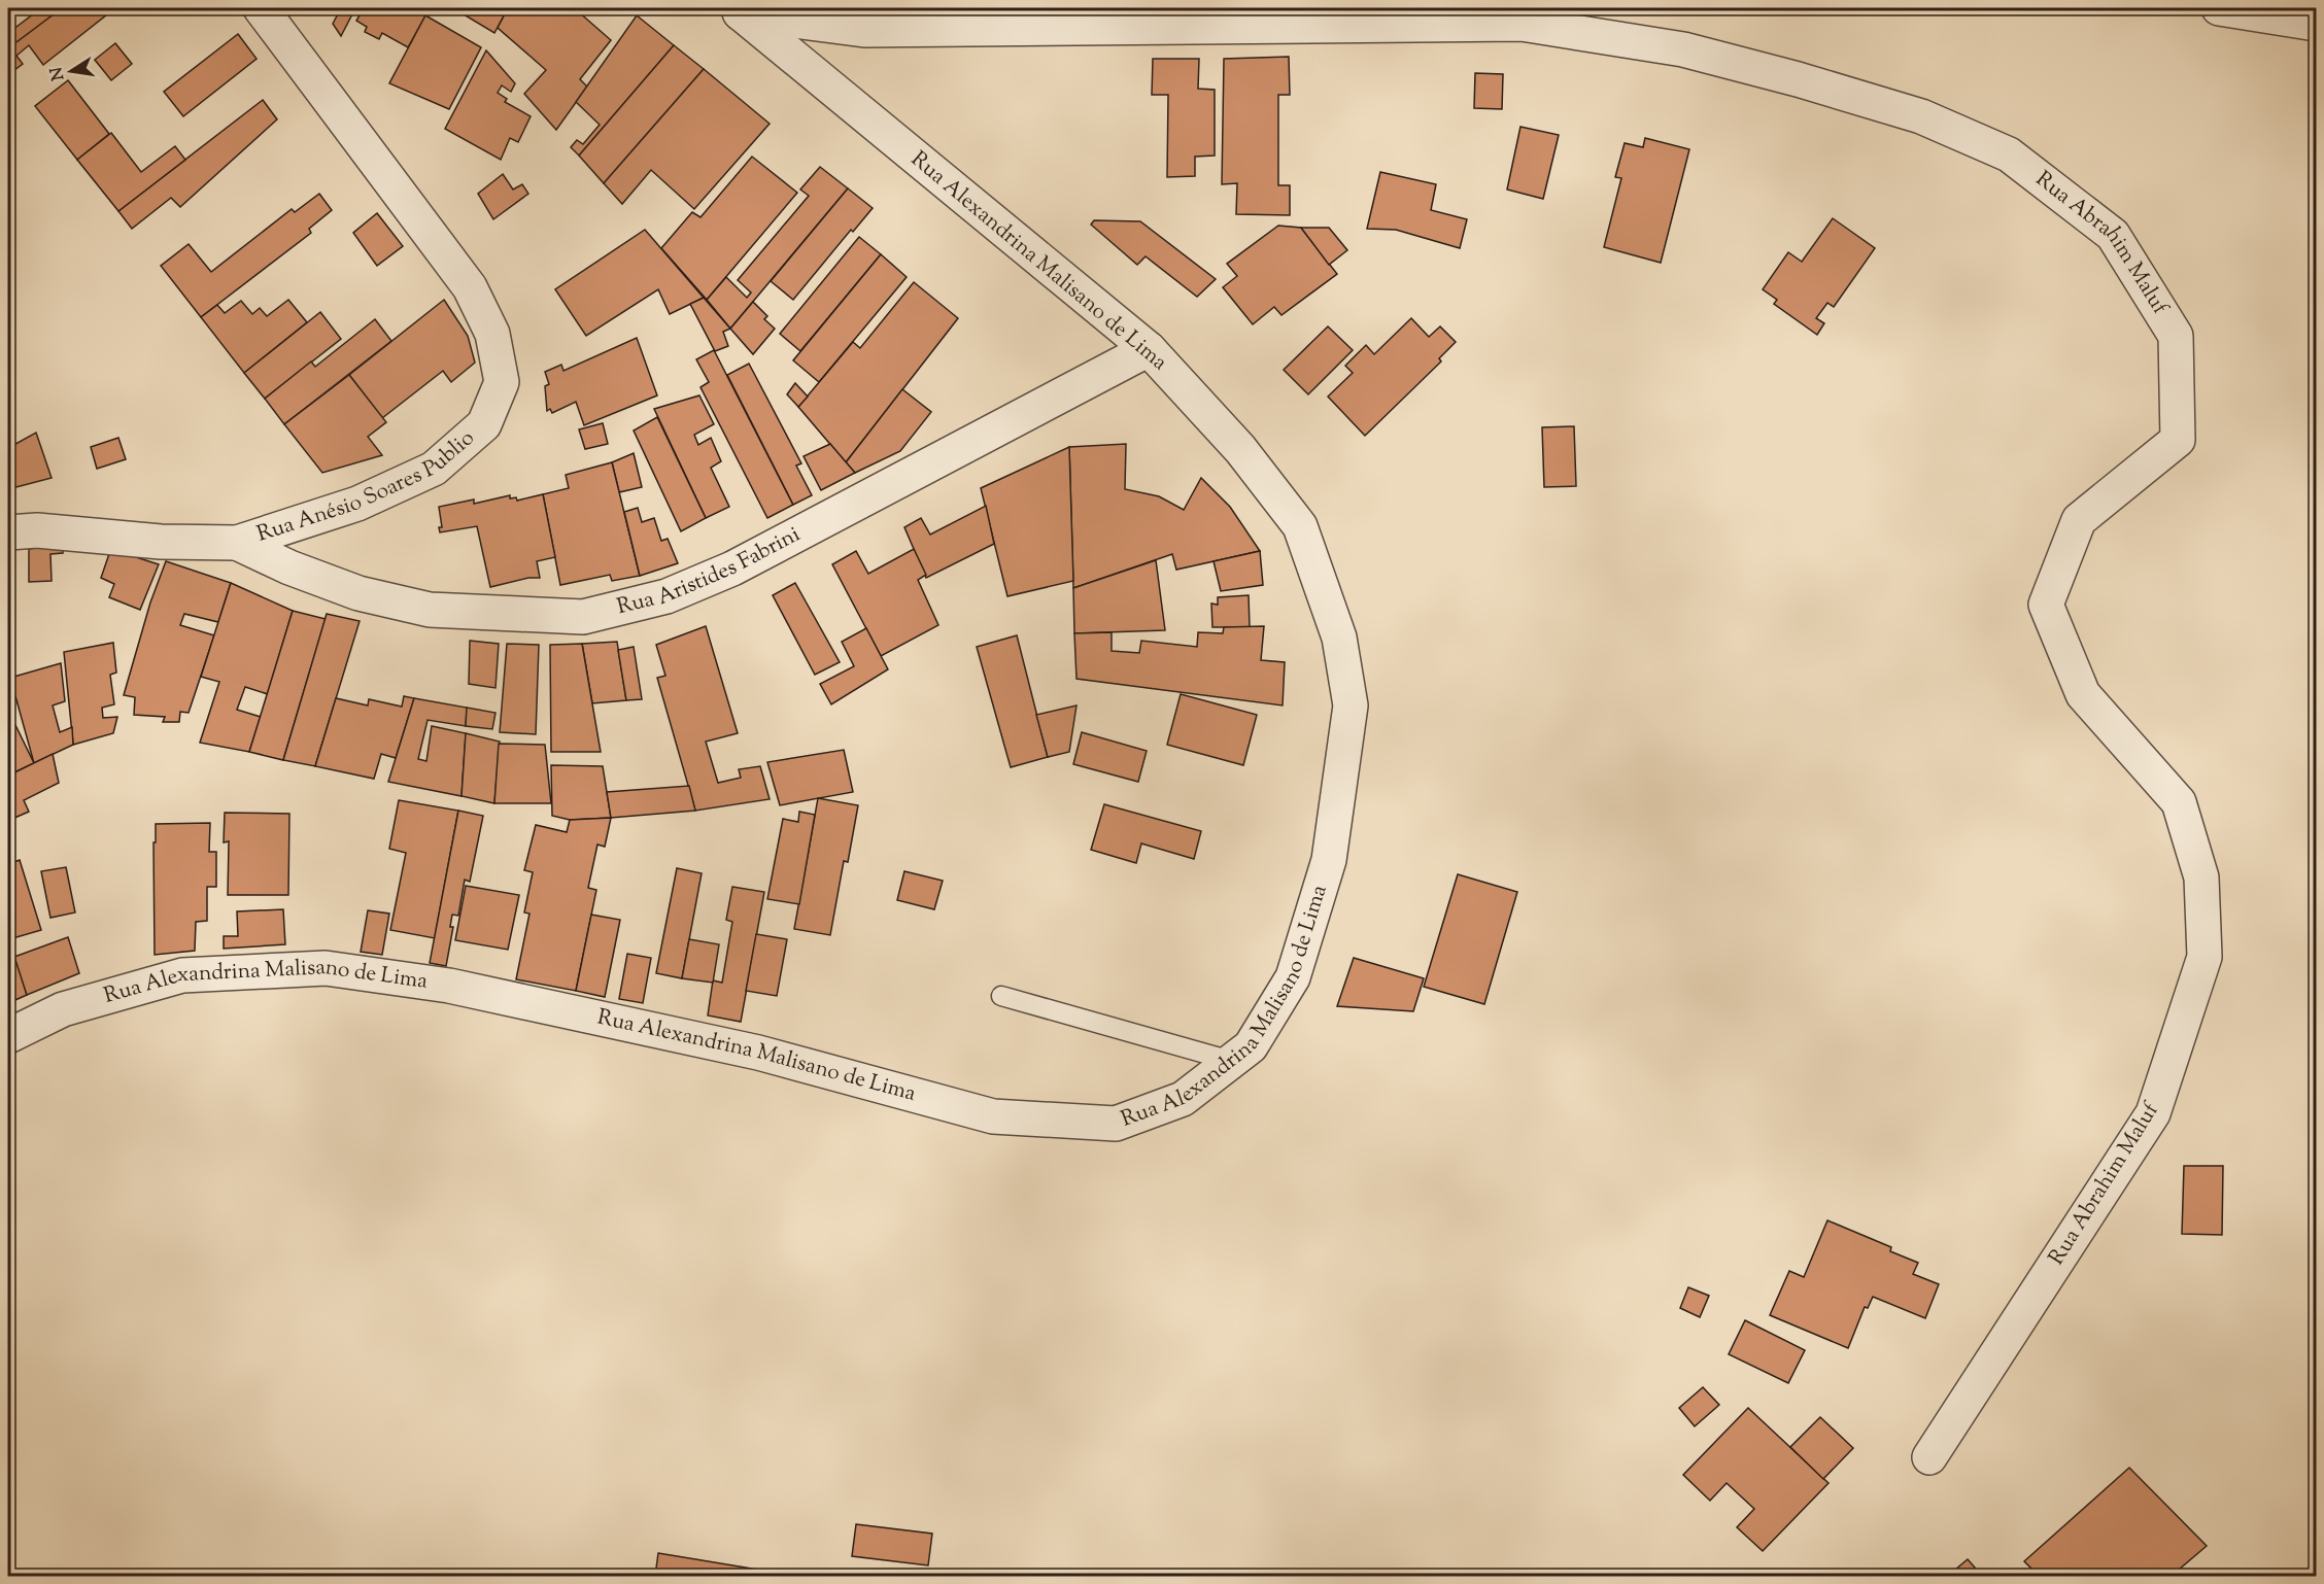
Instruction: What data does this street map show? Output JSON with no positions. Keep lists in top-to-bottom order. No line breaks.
{"streets":{"street":["Rua Abrahim Maluf","Rua Alexandrina Malisano de Lima","Rua Anésio Soares Publio","Rua Aristides Fabrini"]},"crossings":[["Rua Abrahim Maluf","Rua Alexandrina Malisano de Lima"],["Rua Alexandrina Malisano de Lima","Rua Aristides Fabrini"],["Rua Anésio Soares Publio","Rua Aristides Fabrini"]],"north":"left"}
